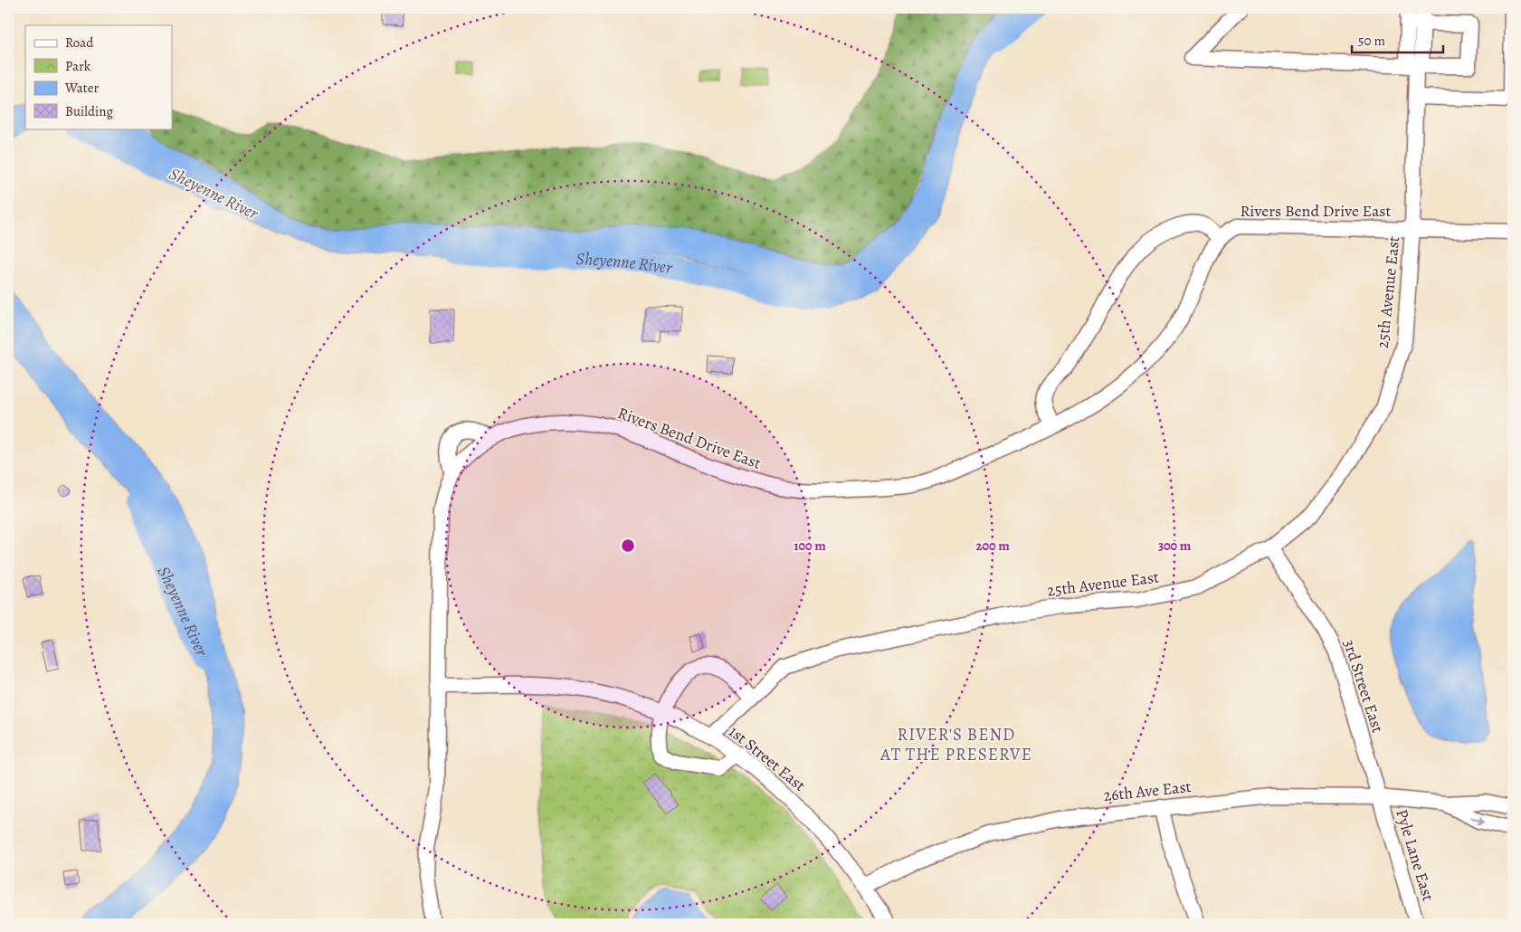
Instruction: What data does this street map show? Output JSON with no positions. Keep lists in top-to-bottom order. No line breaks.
{"streets":{"street":["Rivers Bend Drive East","25th Avenue East","3rd Street East","1st Street East","26th Ave East","Pyle Lane East"]},"crossings":[["Rivers Bend Drive East","25th Avenue East"],["Rivers Bend Drive East","1st Street East"],["25th Avenue East","3rd Street East"],["25th Avenue East","1st Street East"],["3rd Street East","26th Ave East"],["3rd Street East","Pyle Lane East"],["1st Street East","26th Ave East"],["26th Ave East","Pyle Lane East"]],"districts":["RIVER'S BEND AT THE PRESERVE"],"water":["Sheyenne River"],"legend":["Road","Park","Water","Building"],"scale_bar":"50 m","rings":["100 m","200 m","300 m"]}
